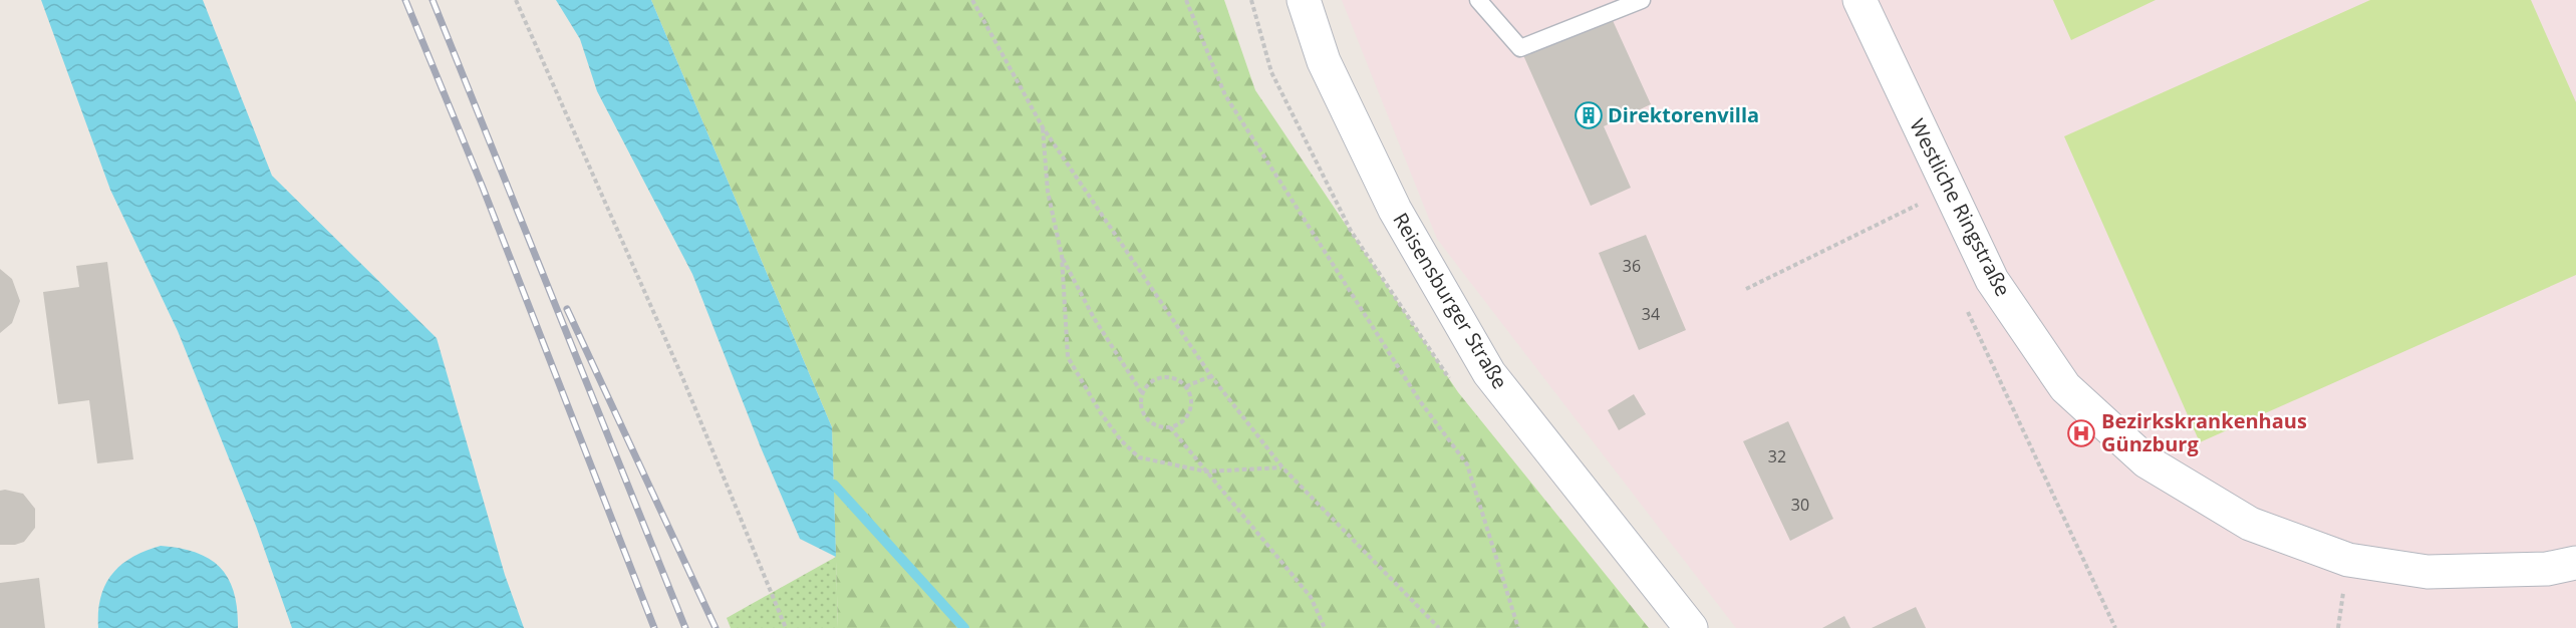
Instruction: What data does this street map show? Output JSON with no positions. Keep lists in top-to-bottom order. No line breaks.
{"streets":{"street":["Westliche Ringstraße","Reisensburger Straße"]},"places":{"building":["Direktorenvilla"],"hospital":["Bezirkskrankenhaus Günzburg"]},"house_numbers":["36","34","32","30"]}
